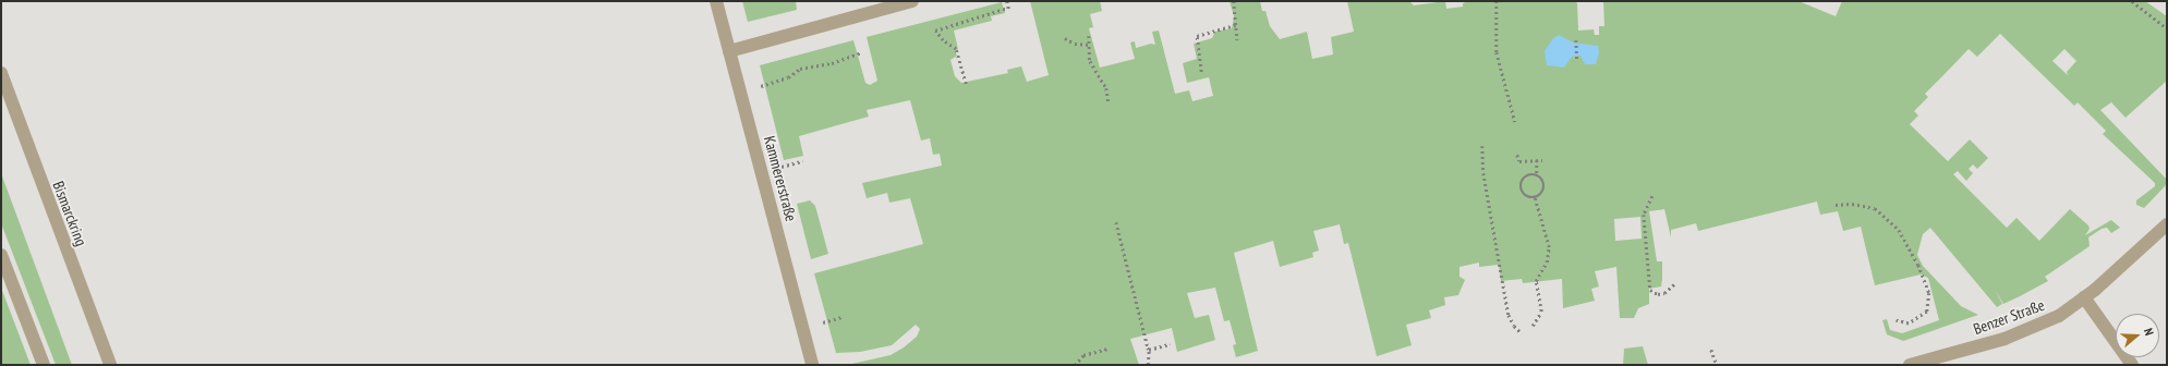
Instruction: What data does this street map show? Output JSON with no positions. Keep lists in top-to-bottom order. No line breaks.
{"streets":{"street":["Kammererstraße","Bismarckring","Benzer Straße"]},"north":"right"}
